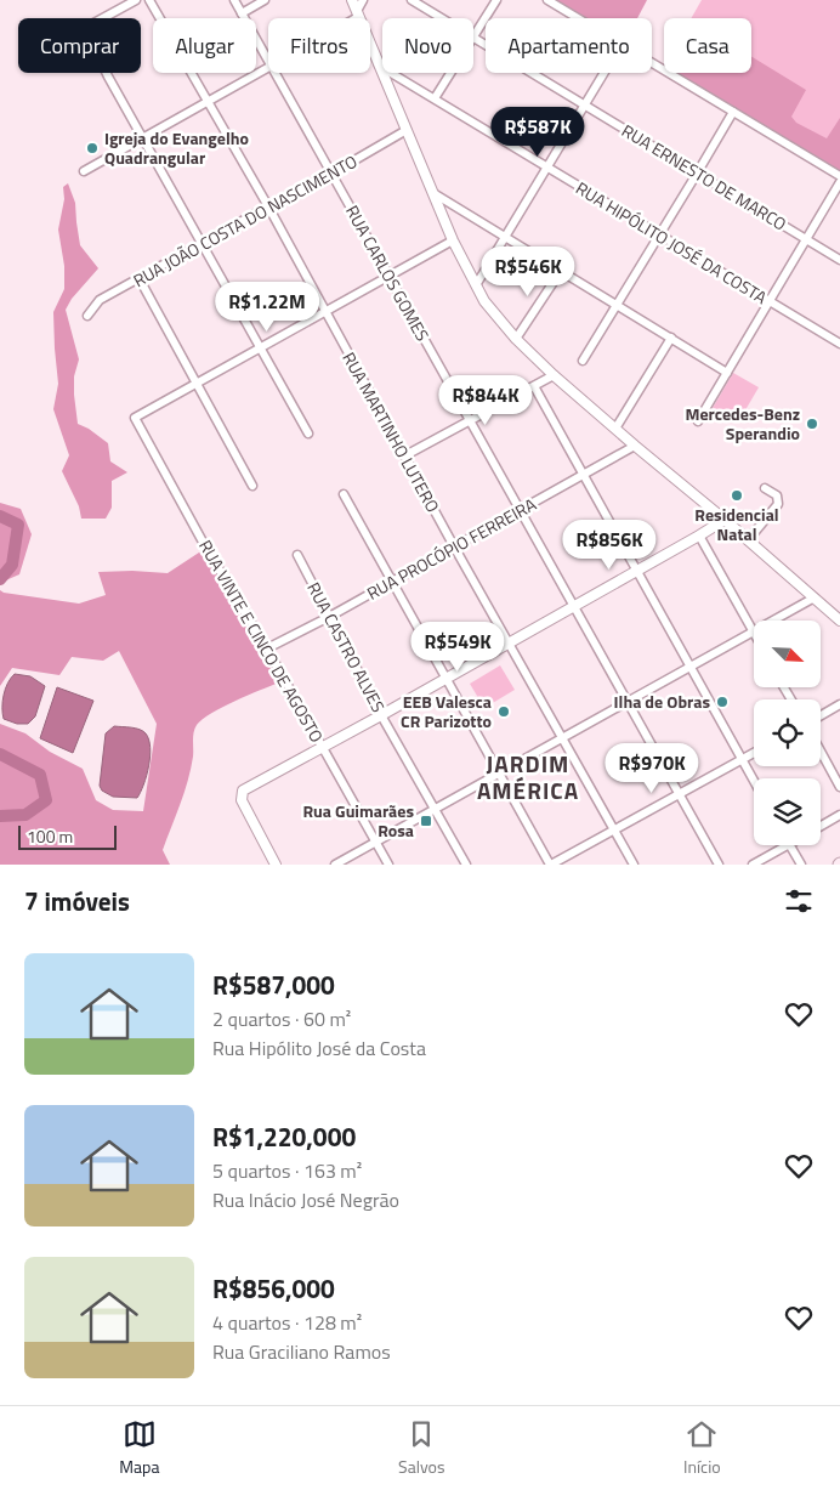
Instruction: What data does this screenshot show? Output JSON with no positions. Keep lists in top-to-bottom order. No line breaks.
{"streets":{"street":["RUA ERNESTO DE MARCO","RUA JOÃO COSTA DO NASCIMENTO","RUA HIPÓLITO JOSÉ DA COSTA","RUA CARLOS GOMES","RUA MARTINHO LUTERO","RUA PROCÓPIO FERREIRA","RUA VINTE E CINCO DE AGOSTO","RUA CASTRO ALVES"]},"crossings":[["RUA JOÃO COSTA DO NASCIMENTO","RUA CARLOS GOMES"],["RUA JOÃO COSTA DO NASCIMENTO","RUA MARTINHO LUTERO"],["RUA CARLOS GOMES","RUA PROCÓPIO FERREIRA"],["RUA MARTINHO LUTERO","RUA PROCÓPIO FERREIRA"],["RUA PROCÓPIO FERREIRA","RUA VINTE E CINCO DE AGOSTO"],["RUA PROCÓPIO FERREIRA","RUA CASTRO ALVES"]],"districts":["JARDIM AMÉRICA"],"places":{"other":["Igreja do Evangelho Quadrangular","Mercedes-Benz Sperandio","Residencial Natal","Ilha de Obras","EEB Valesca CR Parizotto"],"transit":["Rua Guimarães Rosa"]},"scale_bar":"100 m","north":"bottom right","page":{"chip":["Comprar","Alugar","Filtros","Novo","Apartamento","Casa"],"price":["R$587K","R$546K","R$1.22M","R$844K","R$856K","R$549K","R$970K"],"scale":"100 m","heading":"7 imóveis","list":[{"name":"R$587,000","note":"2 quartos · 60 m² · Rua Hipólito José da Costa"},{"name":"R$1,220,000","note":"5 quartos · 163 m² · Rua Inácio José Negrão"},{"name":"R$856,000","note":"4 quartos · 128 m² · Rua Graciliano Ramos"}],"tabs":["Mapa","Salvos","Início"]}}
